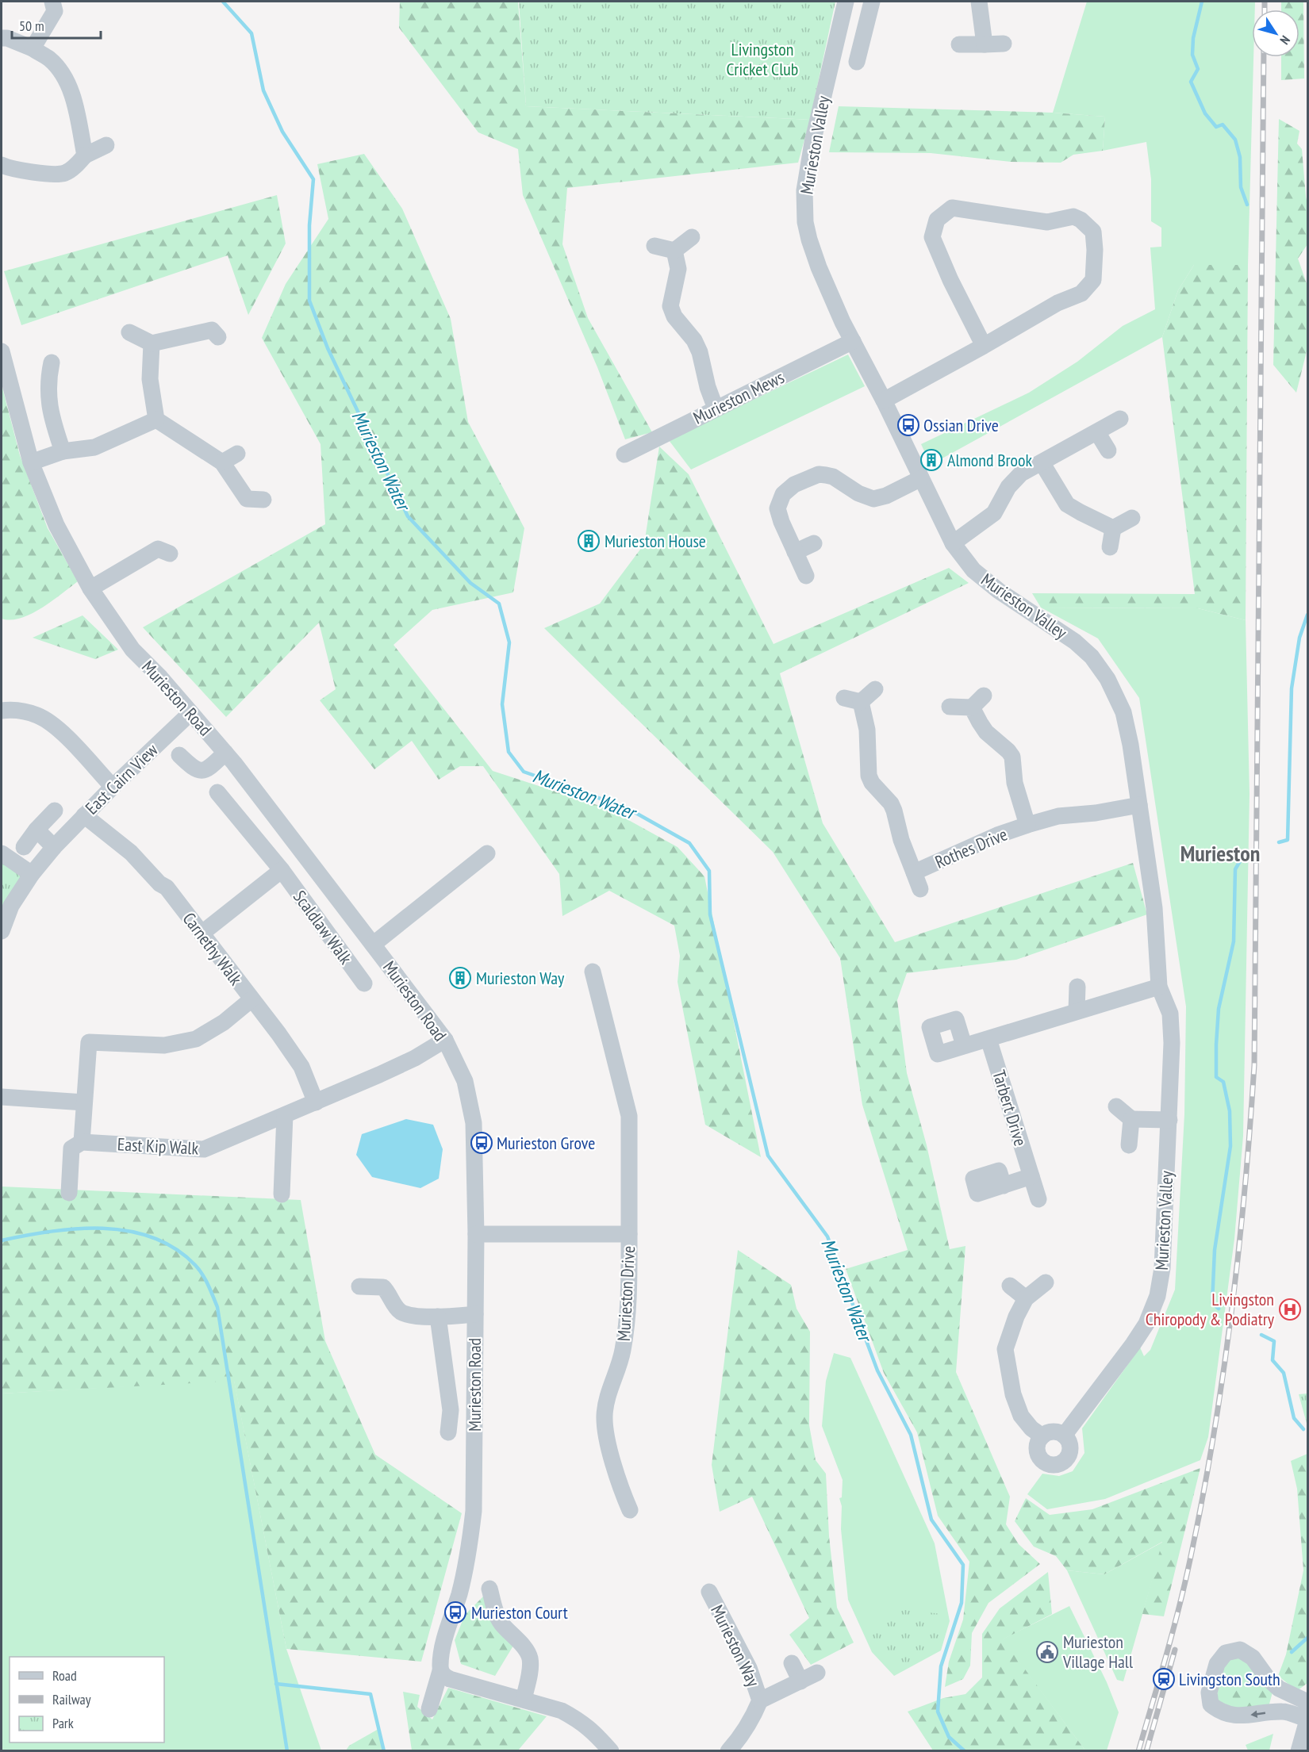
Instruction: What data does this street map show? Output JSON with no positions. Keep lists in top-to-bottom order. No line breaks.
{"streets":{"street":["Murieston Valley","Murieston Mews","Murieston Road","East Cairn View","Rothes Drive","Scaldlaw Walk","Carnethy Walk","Tarbert Drive","East Kip Walk","Murieston Drive","Murieston Way"]},"crossings":[["Murieston Valley","Murieston Mews"],["Murieston Valley","Rothes Drive"],["Murieston Road","East Cairn View"],["Murieston Road","East Kip Walk"],["Murieston Road","Murieston Drive"],["East Cairn View","Carnethy Walk"],["Scaldlaw Walk","Carnethy Walk"],["Carnethy Walk","East Kip Walk"]],"districts":["Murieston"],"water":["Murieston Water"],"parks":["Livingston Cricket Club"],"places":{"bus stop":["Ossian Drive","Murieston Grove","Murieston Court"],"building":["Almond Brook","Murieston House","Murieston Way"],"hospital":["Livingston Chiropody & Podiatry"],"public building":["Murieston Village Hall"],"station":["Livingston South"]},"legend":["Road","Railway","Park"],"scale_bar":"50 m","north":"bottom right"}
